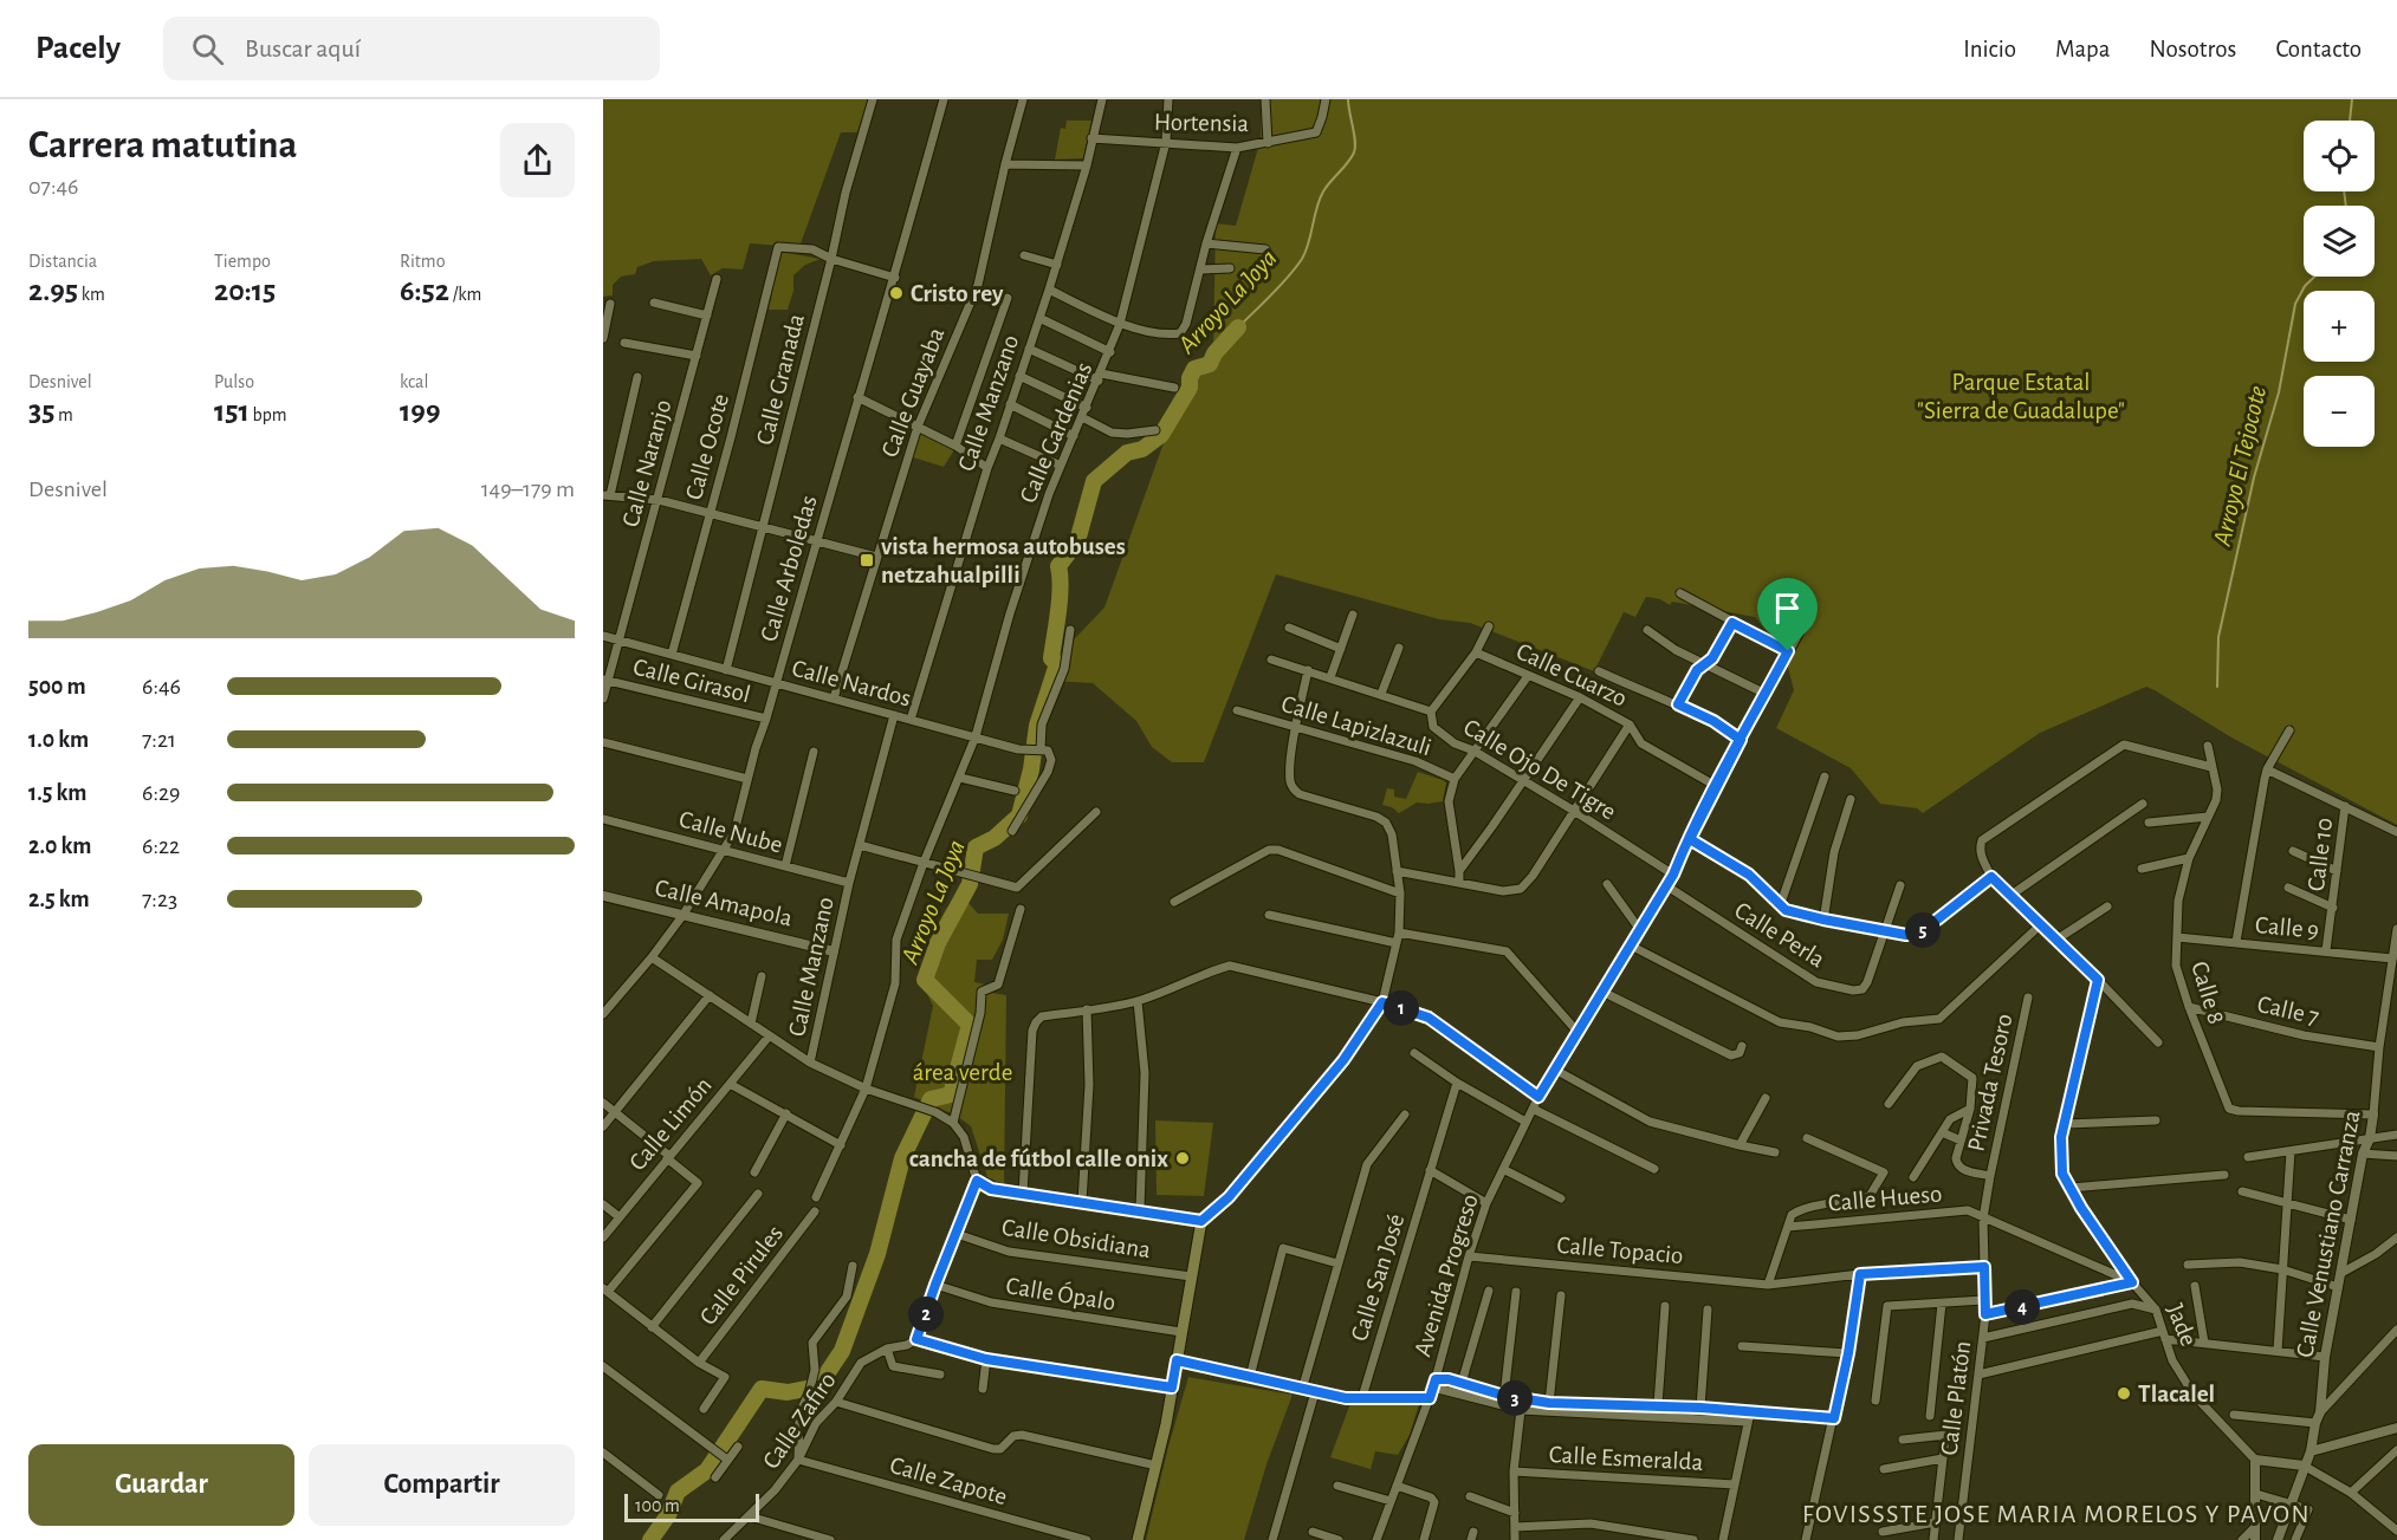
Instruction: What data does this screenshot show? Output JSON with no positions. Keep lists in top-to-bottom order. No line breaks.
{"streets":{"street":["Hortensia","Calle Granada","Calle Guayaba","Calle Manzano","Calle Gardenias","Calle Ocote","Calle Naranjo","Calle Arboledas","Calle Cuarzo","Calle Girasol","Calle Nardos","Calle Lapizlazuli","Calle Ojo De Tigre","Calle Nube","Calle 10","Calle Amapola","Calle 9","Calle Perla","Calle 8","Calle 7","Privada Tesoro","Calle Limón","Calle Hueso","Calle Venustiano Carranza","Calle Obsidiana","Calle Topacio","Calle Pirules","Avenida Progreso","Calle San José","Calle Ópalo","Jade","Calle Platón","Calle Zafiro","Calle Esmeralda","Calle Zapote"]},"crossings":[["Hortensia","Calle Manzano"],["Hortensia","Calle Gardenias"],["Calle Granada","Calle Ocote"],["Calle Granada","Calle Nardos"],["Calle Guayaba","Calle Nardos"],["Calle Manzano","Calle Nardos"],["Calle Manzano","Calle Nube"],["Calle Manzano","Calle Amapola"],["Calle Gardenias","Calle Nardos"],["Calle Ocote","Calle Nardos"],["Calle Naranjo","Calle Girasol"],["Calle Naranjo","Calle Nardos"],["Calle Arboledas","Calle Girasol"],["Calle Arboledas","Calle Nardos"],["Calle Arboledas","Calle Nube"],["Calle Arboledas","Calle Amapola"],["Calle Cuarzo","Avenida Progreso"],["Calle Ojo De Tigre","Avenida Progreso"],["Calle 10","Calle 9"],["Calle 9","Calle 8"],["Calle 9","Calle Venustiano Carranza"],["Calle Perla","Avenida Progreso"],["Calle 8","Calle 7"],["Calle 8","Calle Venustiano Carranza"],["Calle 7","Calle Venustiano Carranza"],["Privada Tesoro","Calle Hueso"],["Privada Tesoro","Calle Platón"],["Calle Hueso","Jade"],["Calle Hueso","Calle Platón"],["Calle Topacio","Avenida Progreso"],["Calle Topacio","Calle Platón"],["Calle Zafiro","Calle Zapote"]],"districts":["FOVISSSTE JOSE MARIA MORELOS Y PAVON"],"water":["Arroyo La Joya","Arroyo El Tejocote"],"parks":["Parque Estatal \"Sierra de Guadalupe\"","área verde"],"places":{"other":["Cristo rey","cancha de fútbol calle onix","Tlacalel"],"transit":["vista hermosa autobuses netzahualpilli"]},"scale_bar":"100 m","page":{"header":"Pacely","search":"Buscar aquí","nav":["Inicio","Mapa","Nosotros","Contacto"],"heading":["Carrera matutina","07:46"],"map_buttons":["+","−"],"stats":[["Distancia","2.95 km"],["Tiempo","20:15"],["Ritmo","6:52 /km"],["Desnivel","35 m"],["Pulso","151 bpm"],["kcal","199"]],"chart":["Desnivel","149–179 m"],"list":[{"name":"500 m","note":"6:46"},{"name":"1.0 km","note":"7:21"},{"name":"1.5 km","note":"6:29"},{"name":"2.0 km","note":"6:22"},{"name":"2.5 km","note":"7:23"}],"pins":["5","1","4","2","3"],"buttons":["Guardar","Compartir"],"scale":"100 m"}}
